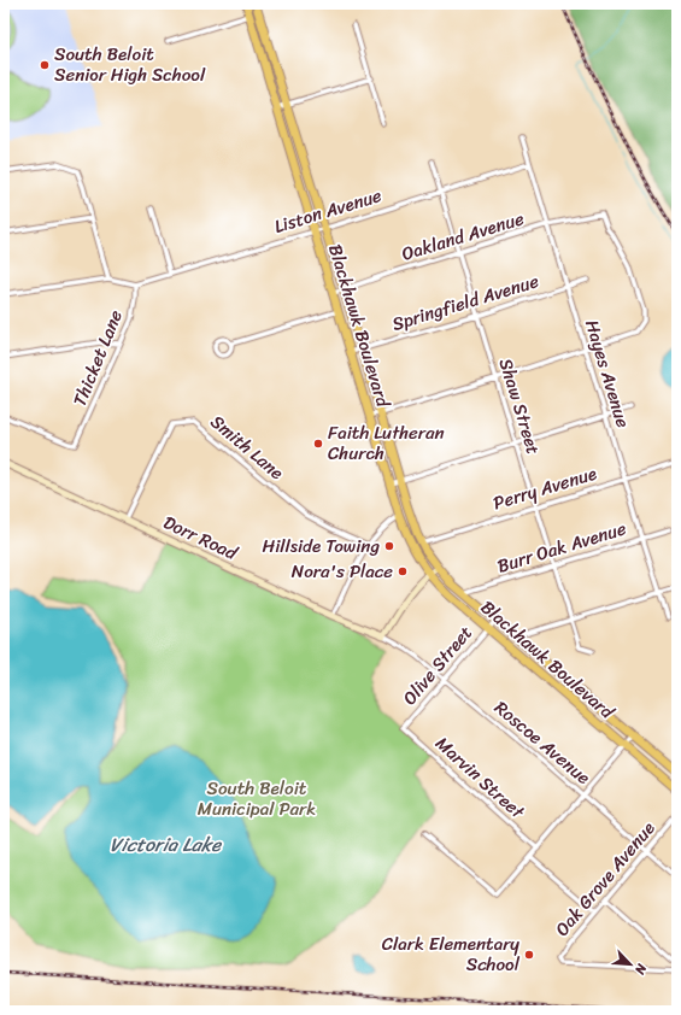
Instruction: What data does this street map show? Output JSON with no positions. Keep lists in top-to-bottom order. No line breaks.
{"streets":{"main road":["Blackhawk Boulevard"],"street":["Liston Avenue","Oakland Avenue","Springfield Avenue","Thicket Lane","Hayes Avenue","Shaw Street","Smith Lane","Perry Avenue","Dorr Road","Burr Oak Avenue","Olive Street","Roscoe Avenue","Marvin Street","Oak Grove Avenue"]},"crossings":[["Liston Avenue","Blackhawk Boulevard"],["Liston Avenue","Thicket Lane"],["Liston Avenue","Hayes Avenue"],["Liston Avenue","Shaw Street"],["Oakland Avenue","Blackhawk Boulevard"],["Oakland Avenue","Hayes Avenue"],["Oakland Avenue","Shaw Street"],["Springfield Avenue","Blackhawk Boulevard"],["Springfield Avenue","Hayes Avenue"],["Springfield Avenue","Shaw Street"],["Blackhawk Boulevard","Perry Avenue"],["Blackhawk Boulevard","Burr Oak Avenue"],["Blackhawk Boulevard","Olive Street"],["Hayes Avenue","Perry Avenue"],["Hayes Avenue","Burr Oak Avenue"],["Shaw Street","Perry Avenue"],["Shaw Street","Burr Oak Avenue"],["Smith Lane","Dorr Road"],["Dorr Road","Roscoe Avenue"],["Olive Street","Roscoe Avenue"],["Olive Street","Marvin Street"],["Roscoe Avenue","Oak Grove Avenue"]],"water":["Victoria Lake"],"parks":["South Beloit Municipal Park"],"places":["South Beloit Senior High School","Faith Lutheran Church","Hillside Towing","Nora's Place","Clark Elementary School"],"north":"bottom right"}
